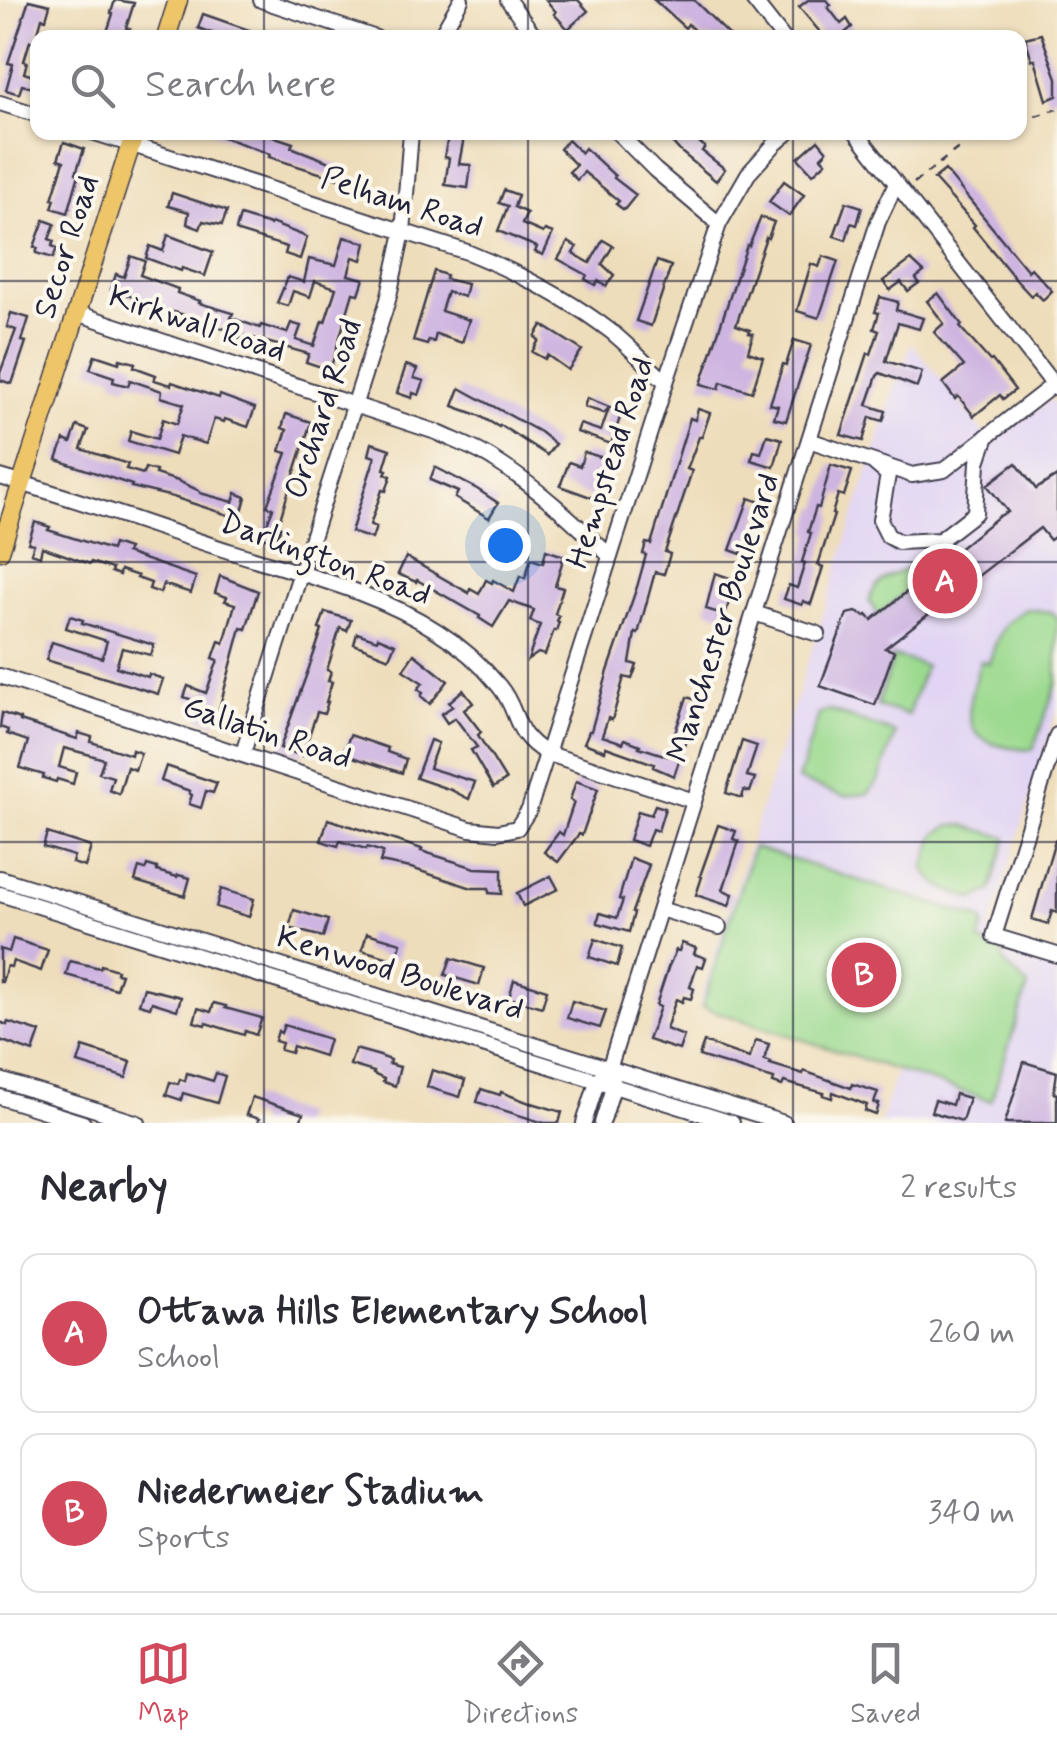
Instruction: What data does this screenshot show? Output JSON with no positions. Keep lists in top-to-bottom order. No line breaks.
{"streets":{"main road":["Secor Road"],"street":["Pelham Road","Kirkwall Road","Orchard Road","Hempstead Road","Darlington Road","Manchester Boulevard","Gallatin Road","Kenwood Boulevard"]},"crossings":[["Pelham Road","Orchard Road"],["Pelham Road","Hempstead Road"],["Secor Road","Kirkwall Road"],["Secor Road","Darlington Road"],["Kirkwall Road","Orchard Road"],["Kirkwall Road","Hempstead Road"],["Orchard Road","Darlington Road"],["Orchard Road","Gallatin Road"],["Hempstead Road","Darlington Road"],["Hempstead Road","Gallatin Road"],["Manchester Boulevard","Kenwood Boulevard"]],"page":{"search":"Search here","pins":["A","B"],"heading":["Nearby","2 results"],"list":[{"mark":"A","name":"Ottawa Hills Elementary School","note":"School","value":"260 m"},{"mark":"B","name":"Niedermeier Stadium","note":"Sports","value":"340 m"}],"nav":["Map","Directions","Saved"]}}
